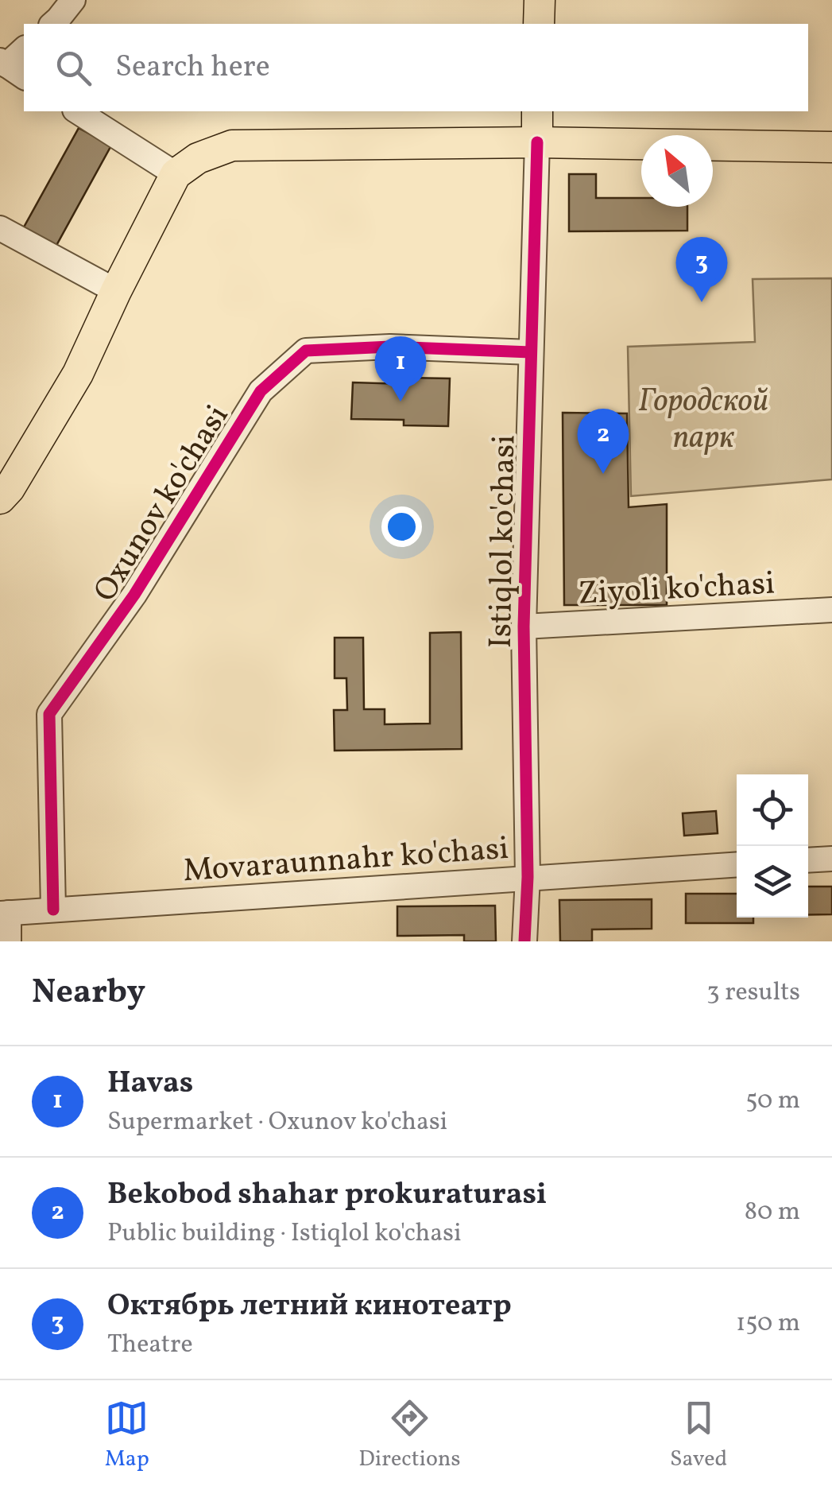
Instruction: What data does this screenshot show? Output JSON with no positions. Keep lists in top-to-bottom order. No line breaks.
{"streets":{"main road":["Istiqlol ko'chasi"],"street":["Oxunov ko'chasi","Ziyoli ko'chasi","Movaraunnahr ko'chasi"]},"crossings":[["Oxunov ko'chasi","Istiqlol ko'chasi"],["Oxunov ko'chasi","Movaraunnahr ko'chasi"],["Istiqlol ko'chasi","Ziyoli ko'chasi"],["Istiqlol ko'chasi","Movaraunnahr ko'chasi"]],"parks":["Городской парк"],"north":"top left","page":{"search":"Search here","pins":["3","1","2"],"heading":["Nearby","3 results"],"list":[{"mark":"1","name":"Havas","note":"Supermarket · Oxunov ko'chasi","value":"50 m"},{"mark":"2","name":"Bekobod shahar prokuraturasi","note":"Public building · Istiqlol ko'chasi","value":"80 m"},{"mark":"3","name":"Октябрь летний кинотеатр","note":"Theatre","value":"150 m"}],"nav":["Map","Directions","Saved"]}}
